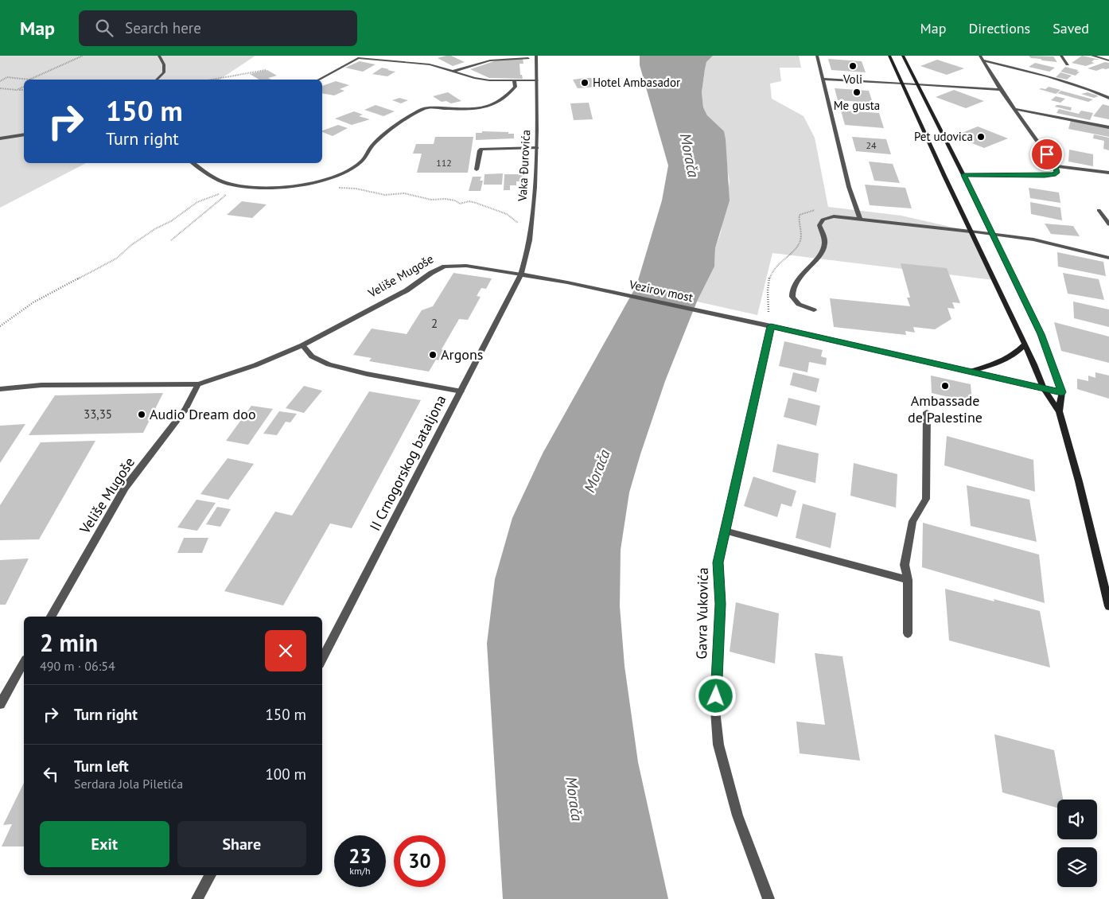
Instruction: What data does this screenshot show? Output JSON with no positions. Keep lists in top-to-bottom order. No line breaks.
{"streets":{"street":["Vaka Đurovića","Veliše Mugoše","Vezirov most","II Crnogorskog bataljona","Gavra Vukovića"]},"crossings":[["Vaka Đurovića","Veliše Mugoše"],["Vaka Đurovića","II Crnogorskog bataljona"],["Veliše Mugoše","Vezirov most"],["Veliše Mugoše","II Crnogorskog bataljona"],["Vezirov most","Gavra Vukovića"]],"water":["Morača"],"places":["Voli","Hotel Ambasador","Me gusta","Pet udovica","Argons","Ambassade de Palestine","Audio Dream doo"],"house_numbers":["24","112","2","33,35"],"page":{"header":"Map","search":"Search here","nav":["Map","Directions","Saved"],"turn":["150 m","Turn right"],"heading":["2 min","490 m · 06:54"],"list":[{"name":"Turn right","value":"150 m"},{"name":"Turn left","note":"Serdara Jola Piletića","value":"100 m"}],"buttons":["Exit","Share"],"speed":"23 km/h","limit":"30"}}
